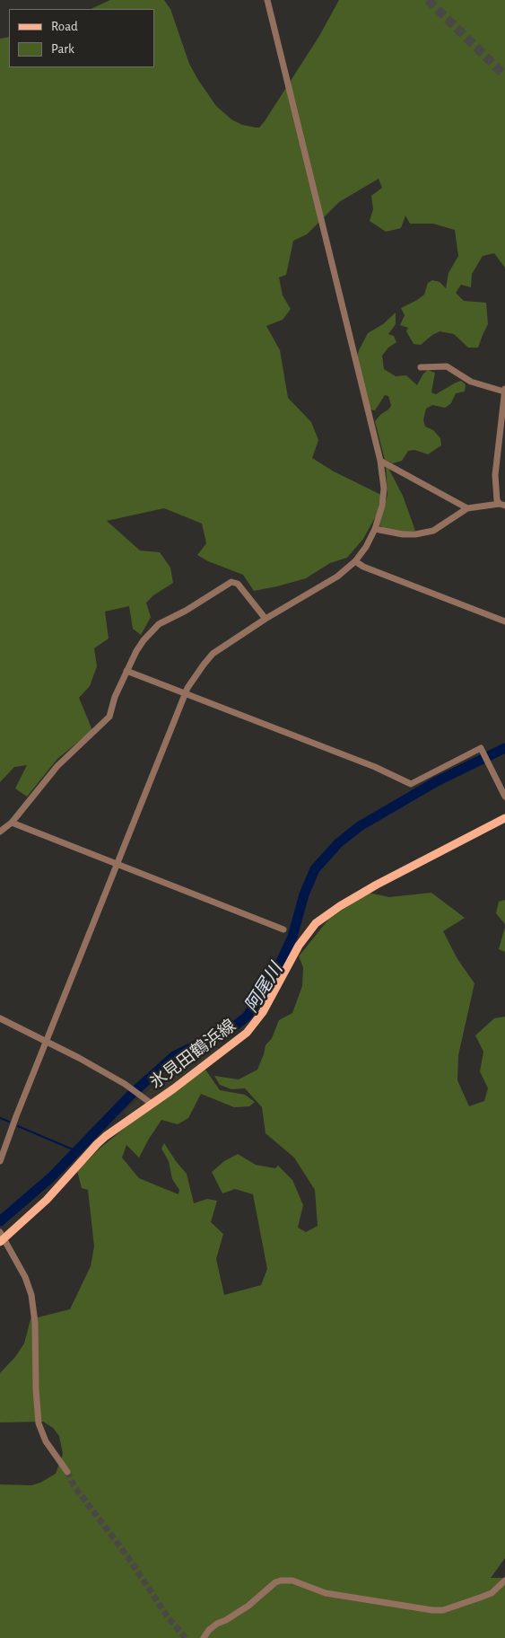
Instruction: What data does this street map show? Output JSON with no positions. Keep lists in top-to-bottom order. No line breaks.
{"streets":{"main road":["氷見田鶴浜線"]},"water":["阿尾川"],"legend":["Road","Park"]}
